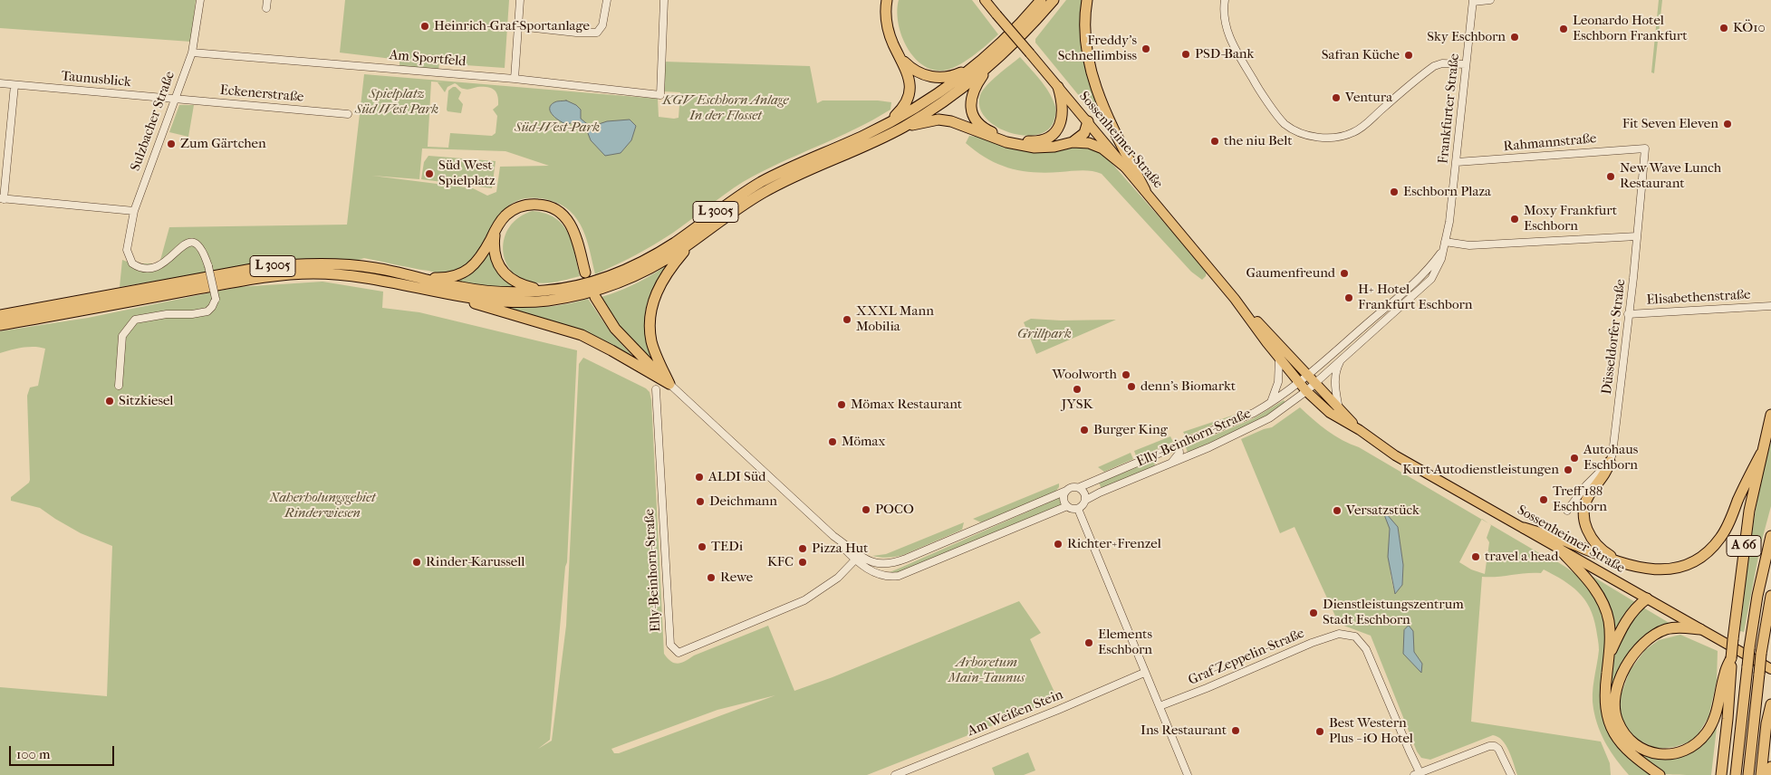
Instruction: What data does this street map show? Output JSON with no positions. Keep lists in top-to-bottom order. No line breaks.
{"streets":{"highway":["L 3005","A 66"],"main road":["Sossenheimer Straße"],"street":["Am Sportfeld","Taunusblick","Eckenerstraße","Frankfurter Straße","Sulzbacher Straße","Rahmannstraße","Elisabethenstraße","Düsseldorfer Straße","Elly-Beinhorn-Straße","Graf-Zeppelin-Straße","Am Weißen Stein"]},"crossings":[["Am Sportfeld","Sulzbacher Straße"],["Taunusblick","Eckenerstraße"],["Taunusblick","Sulzbacher Straße"],["Eckenerstraße","Sulzbacher Straße"],["Frankfurter Straße","Sossenheimer Straße"],["Frankfurter Straße","Rahmannstraße"],["Frankfurter Straße","Elly-Beinhorn-Straße"],["Sossenheimer Straße","Elly-Beinhorn-Straße"],["Rahmannstraße","Düsseldorfer Straße"],["Elisabethenstraße","Düsseldorfer Straße"]],"parks":["Spielplatz Süd West Park","KGV Eschborn Anlage In der Flosset","Süd-West-Park","Grillpark","Naherholungsgebiet Rinderwiesen","Arboretum Main-Taunus"],"places":["Heinrich-Graf-Sportanlage","KÖ10","Leonardo Hotel Eschborn Frankfurt","Sky Eschborn","Freddy's Schnellimbiss","PSD-Bank","Safran Küche","Ventura","Fit Seven Eleven","the niu Belt","Zum Gärtchen","Süd West Spielplatz","New Wave Lunch Restaurant","Eschborn Plaza","Moxy Frankfurt Eschborn","Gaumenfreund","H+ Hotel Frankfurt Eschborn","XXXL Mann Mobilia","Woolworth","denn's Biomarkt","JYSK","Sitzkiesel","Mömax Restaurant","Burger King","Mömax","Autohaus Eschborn","Kurt Autodienstleistungen","ALDI Süd","Treff 188 Eschborn","Deichmann","POCO","Versatzstück","Richter+Frenzel","TEDi","Pizza Hut","travel a head","Rinder-Karussell","KFC","Rewe","Dienstleistungszentrum Stadt Eschborn","Elements Eschborn","Ins Restaurant","Best Western Plus - iO Hotel"],"scale_bar":"100 m"}
